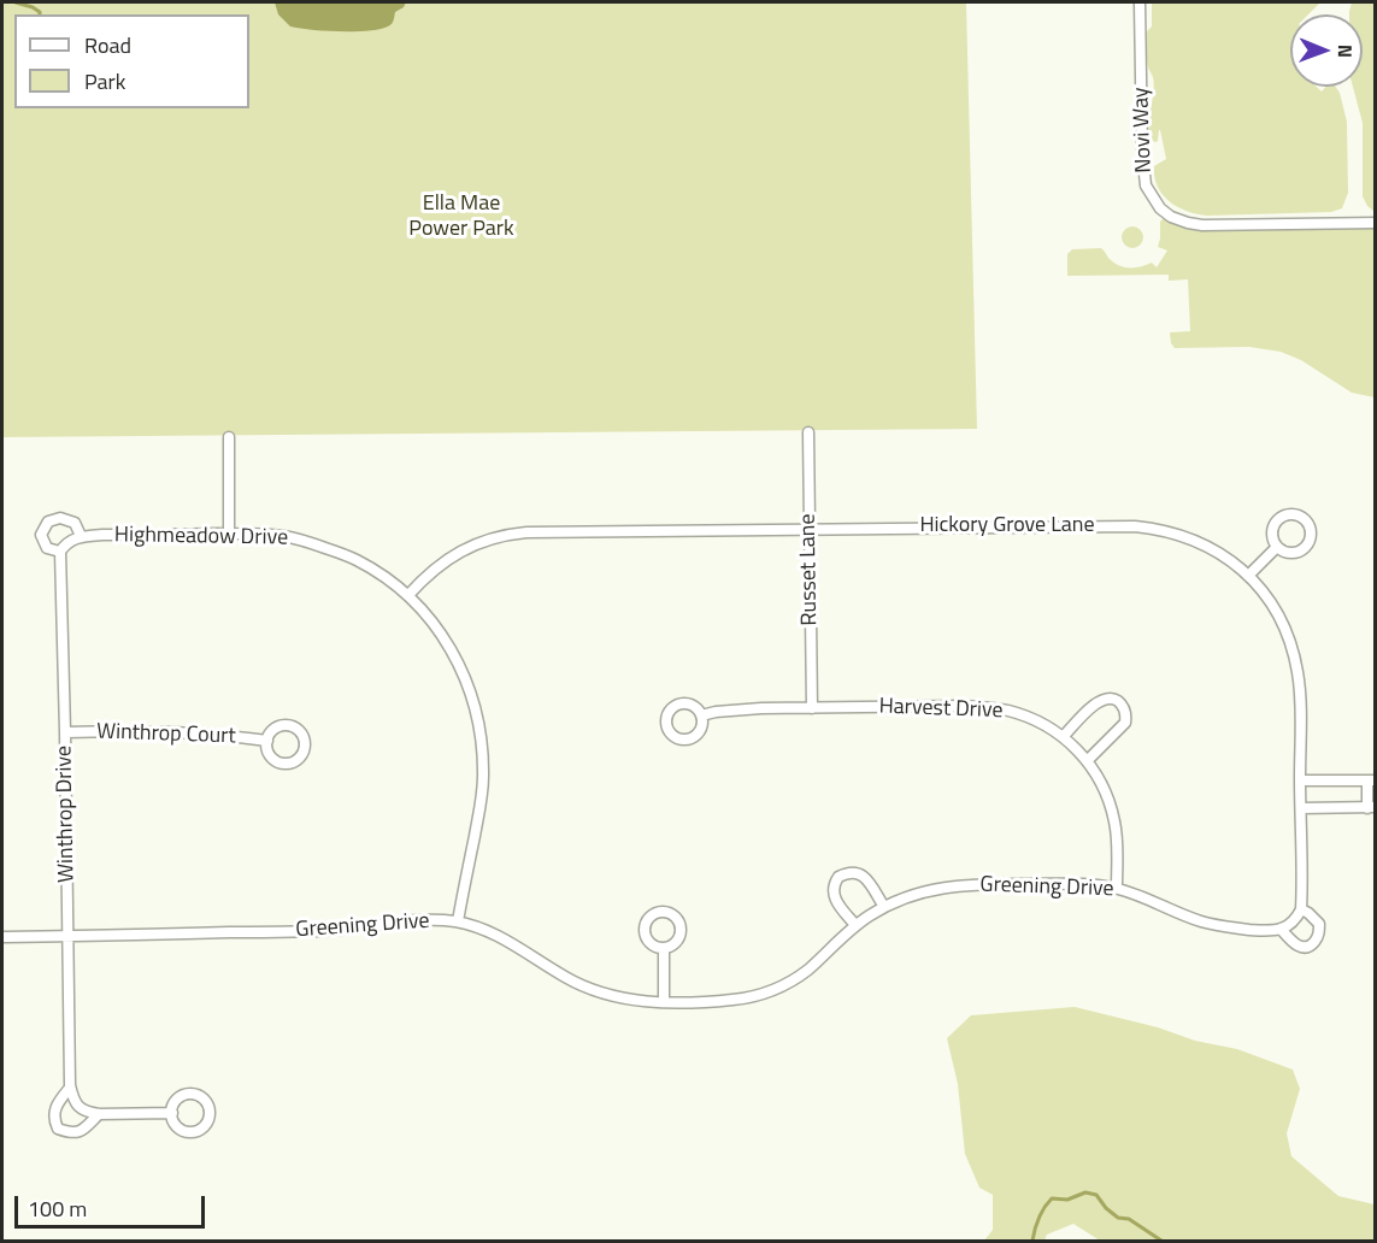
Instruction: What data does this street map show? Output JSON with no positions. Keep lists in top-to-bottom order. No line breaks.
{"streets":{"street":["Novi Way","Hickory Grove Lane","Highmeadow Drive","Russet Lane","Harvest Drive","Winthrop Court","Winthrop Drive","Greening Drive"]},"crossings":[["Hickory Grove Lane","Highmeadow Drive"],["Hickory Grove Lane","Russet Lane"],["Hickory Grove Lane","Greening Drive"],["Highmeadow Drive","Winthrop Drive"],["Highmeadow Drive","Greening Drive"],["Russet Lane","Harvest Drive"],["Harvest Drive","Greening Drive"],["Winthrop Court","Winthrop Drive"],["Winthrop Drive","Greening Drive"]],"parks":["Ella Mae Power Park"],"legend":["Road","Park"],"scale_bar":"100 m","north":"right"}
